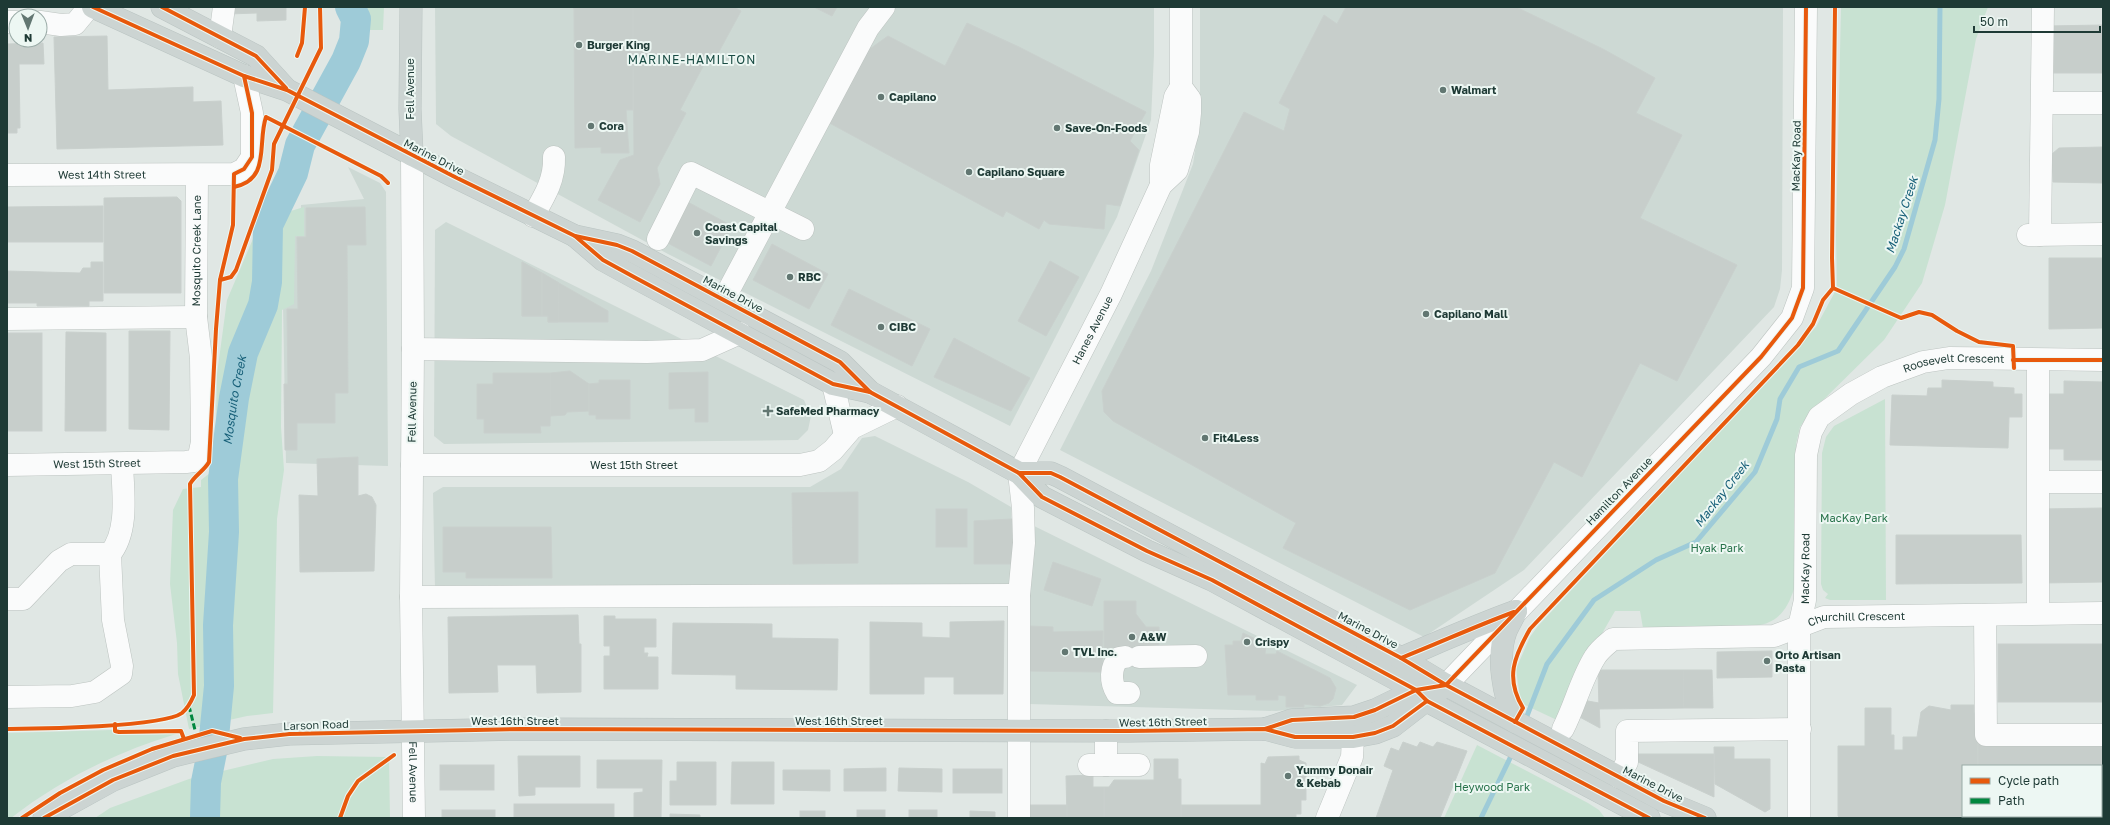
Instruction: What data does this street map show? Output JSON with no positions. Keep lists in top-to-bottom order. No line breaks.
{"streets":{"main road":["Fell Avenue","Marine Drive","West 16th Street","Larson Road"],"street":["MacKay Road","West 14th Street","Mosquito Creek Lane","Hanes Avenue","Roosevelt Crescent","West 15th Street","Hamilton Avenue","Churchill Crescent"]},"crossings":[["Fell Avenue","Marine Drive"],["Fell Avenue","West 15th Street"],["Fell Avenue","West 16th Street"],["Fell Avenue","Larson Road"],["MacKay Road","Roosevelt Crescent"],["MacKay Road","Hamilton Avenue"],["MacKay Road","Churchill Crescent"],["Marine Drive","Hanes Avenue"],["Marine Drive","West 15th Street"],["Marine Drive","Hamilton Avenue"],["Marine Drive","Churchill Crescent"],["Marine Drive","West 16th Street"],["West 14th Street","Mosquito Creek Lane"],["Mosquito Creek Lane","West 15th Street"],["Hamilton Avenue","West 16th Street"],["West 16th Street","Larson Road"]],"districts":["MARINE-HAMILTON"],"water":["Mackay Creek","Mosquito Creek"],"parks":["MacKay Park","Hyak Park","Heywood Park"],"places":{"other":["Burger King","Walmart","Capilano","Cora","Save-On-Foods","Capilano Square","Coast Capital Savings","RBC","Capilano Mall","CIBC","Fit4Less","A&W","Crispy","TVL Inc.","Orto Artisan Pasta","Yummy Donair & Kebab"],"health":["SafeMed Pharmacy"]},"legend":["Cycle path","Path"],"scale_bar":"50 m","north":"bottom"}
